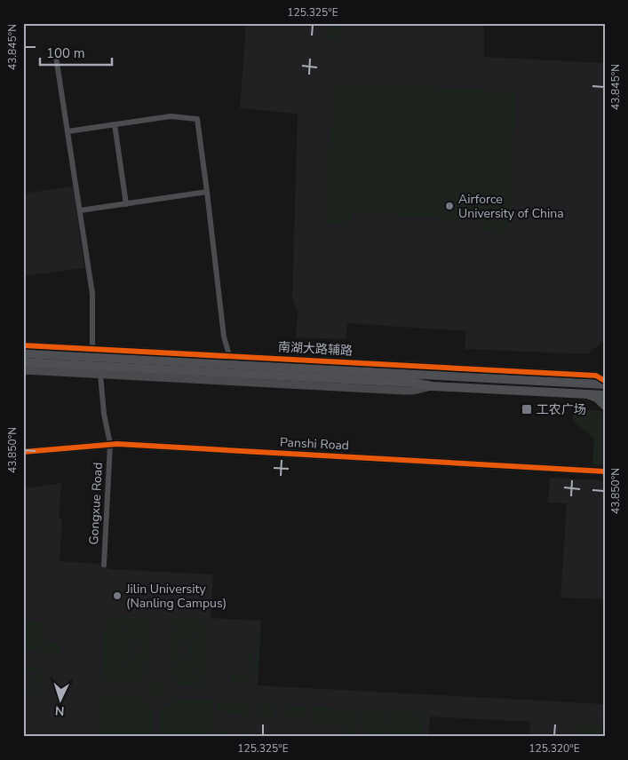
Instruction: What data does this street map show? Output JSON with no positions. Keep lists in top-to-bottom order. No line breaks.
{"streets":{"street":["南湖大路辅路","Panshi Road","Gongxue Road"]},"crossings":[["Panshi Road","Gongxue Road"]],"places":{"other":["Airforce University of China","Jilin University (Nanling Campus)"],"transit":["工农广场"]},"scale_bar":"100 m","north":"bottom","coordinates":["125.325°E","43.845°N","43.850°N","125.320°E"]}
